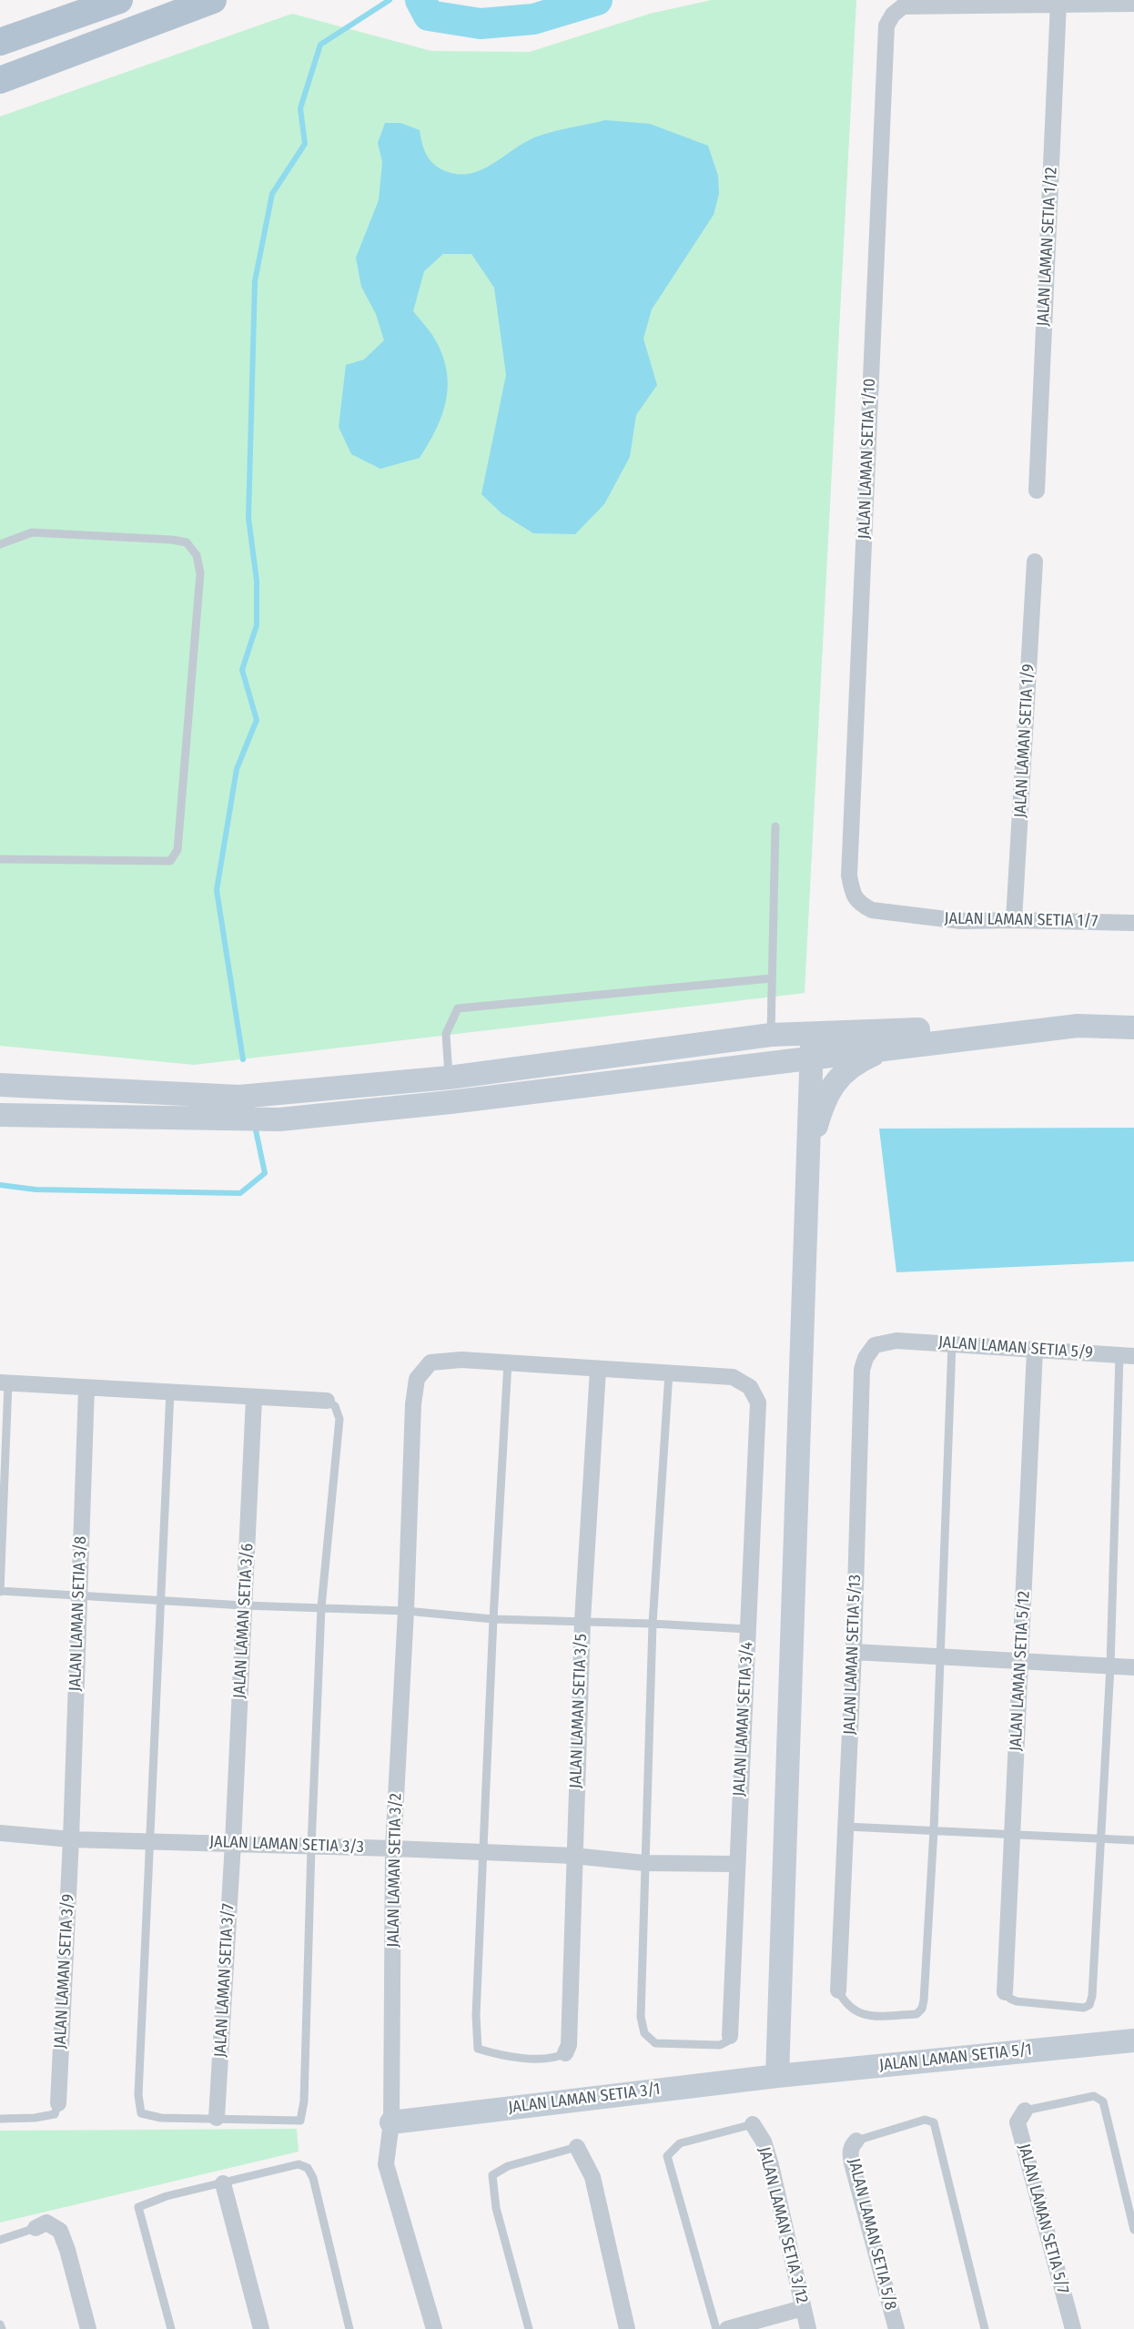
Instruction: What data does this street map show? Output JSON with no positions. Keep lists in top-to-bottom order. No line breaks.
{"streets":{"street":["JALAN LAMAN SETIA 1/12","JALAN LAMAN SETIA 1/10","JALAN LAMAN SETIA 1/9","JALAN LAMAN SETIA 1/7","JALAN LAMAN SETIA 5/9","JALAN LAMAN SETIA 3/8","JALAN LAMAN SETIA 3/6","JALAN LAMAN SETIA 5/13","JALAN LAMAN SETIA 5/12","JALAN LAMAN SETIA 3/5","JALAN LAMAN SETIA 3/4","JALAN LAMAN SETIA 3/3","JALAN LAMAN SETIA 3/2","JALAN LAMAN SETIA 3/9","JALAN LAMAN SETIA 3/7","JALAN LAMAN SETIA 5/1","JALAN LAMAN SETIA 3/1","JALAN LAMAN SETIA 5/7","JALAN LAMAN SETIA 3/12","JALAN LAMAN SETIA 5/8"]},"crossings":[["JALAN LAMAN SETIA 1/12","JALAN LAMAN SETIA 1/10"],["JALAN LAMAN SETIA 1/10","JALAN LAMAN SETIA 1/7"],["JALAN LAMAN SETIA 1/9","JALAN LAMAN SETIA 1/7"],["JALAN LAMAN SETIA 5/9","JALAN LAMAN SETIA 5/13"],["JALAN LAMAN SETIA 5/9","JALAN LAMAN SETIA 5/12"],["JALAN LAMAN SETIA 3/8","JALAN LAMAN SETIA 3/3"],["JALAN LAMAN SETIA 3/8","JALAN LAMAN SETIA 3/9"],["JALAN LAMAN SETIA 3/6","JALAN LAMAN SETIA 3/3"],["JALAN LAMAN SETIA 3/6","JALAN LAMAN SETIA 3/7"],["JALAN LAMAN SETIA 3/5","JALAN LAMAN SETIA 3/3"],["JALAN LAMAN SETIA 3/4","JALAN LAMAN SETIA 3/3"],["JALAN LAMAN SETIA 3/3","JALAN LAMAN SETIA 3/2"],["JALAN LAMAN SETIA 3/3","JALAN LAMAN SETIA 3/9"],["JALAN LAMAN SETIA 3/3","JALAN LAMAN SETIA 3/7"],["JALAN LAMAN SETIA 3/2","JALAN LAMAN SETIA 3/1"],["JALAN LAMAN SETIA 5/1","JALAN LAMAN SETIA 3/1"]]}
